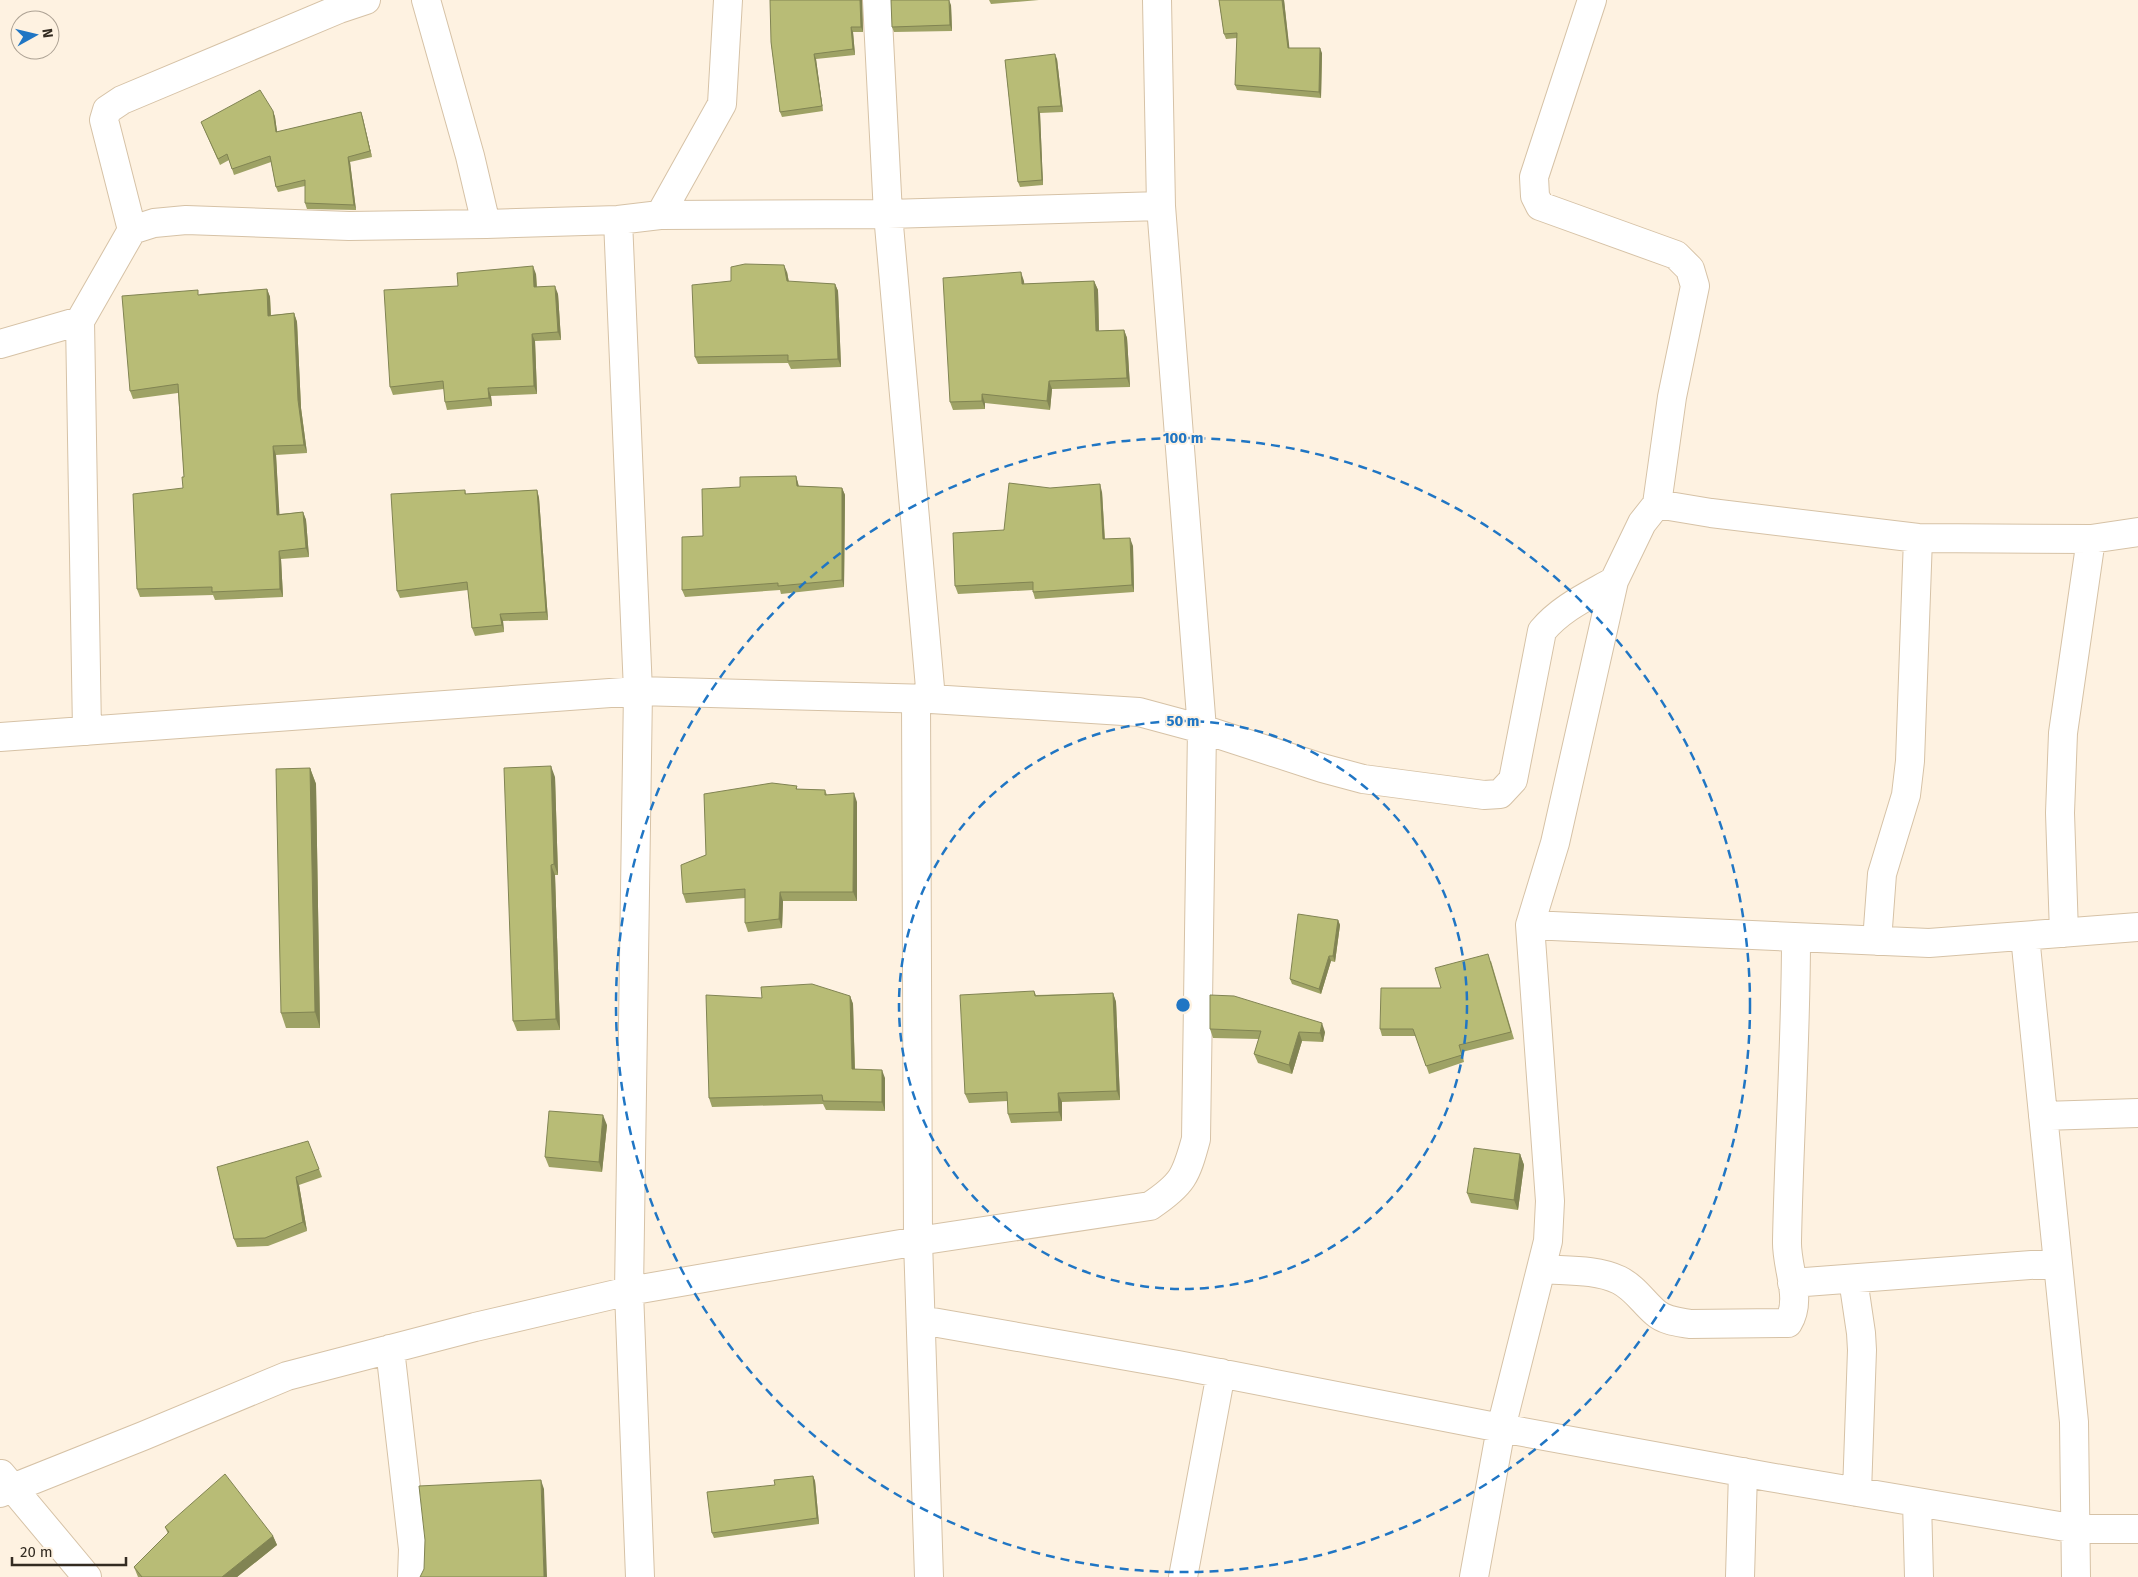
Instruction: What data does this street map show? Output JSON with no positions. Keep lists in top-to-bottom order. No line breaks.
{"scale_bar":"20 m","north":"right","rings":["100 m","50 m"]}
